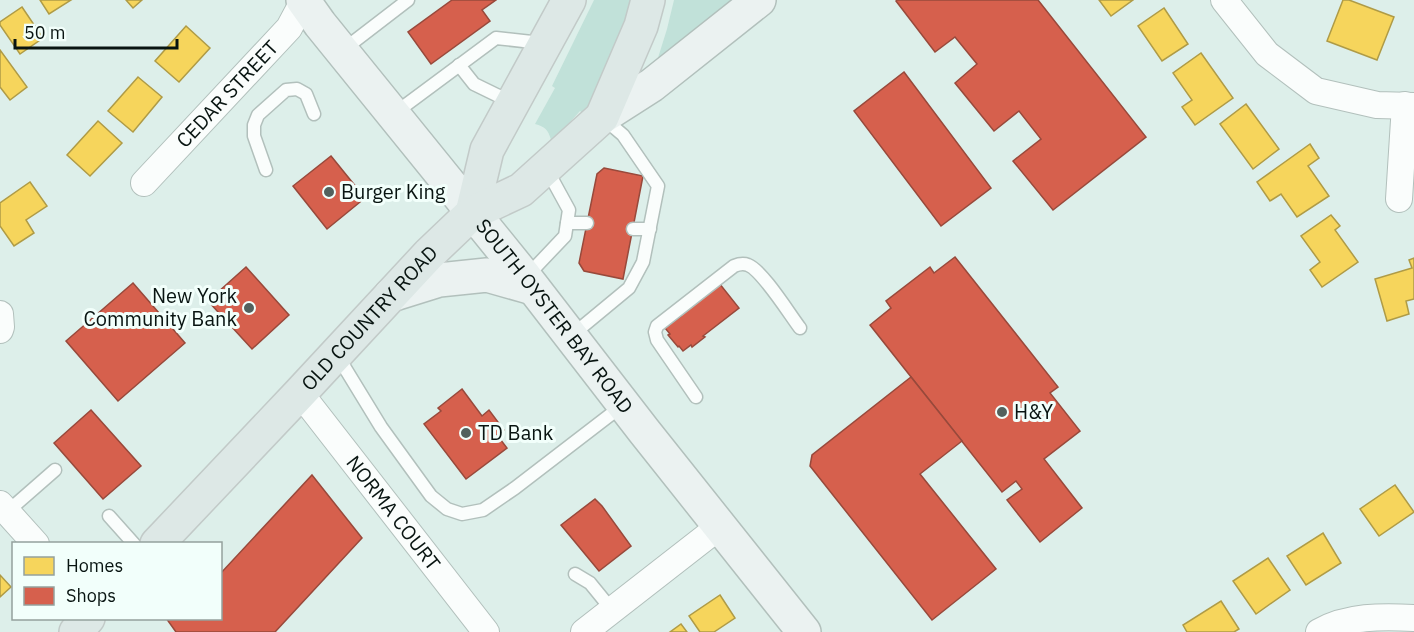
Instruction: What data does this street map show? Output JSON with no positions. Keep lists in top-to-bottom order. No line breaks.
{"streets":{"main road":["SOUTH OYSTER BAY ROAD","OLD COUNTRY ROAD"],"street":["CEDAR STREET","NORMA COURT"]},"crossings":[["CEDAR STREET","SOUTH OYSTER BAY ROAD"],["SOUTH OYSTER BAY ROAD","OLD COUNTRY ROAD"],["OLD COUNTRY ROAD","NORMA COURT"]],"places":["Burger King","New York Community Bank","H&Y","TD Bank"],"legend":["Homes","Shops"],"scale_bar":"50 m"}
